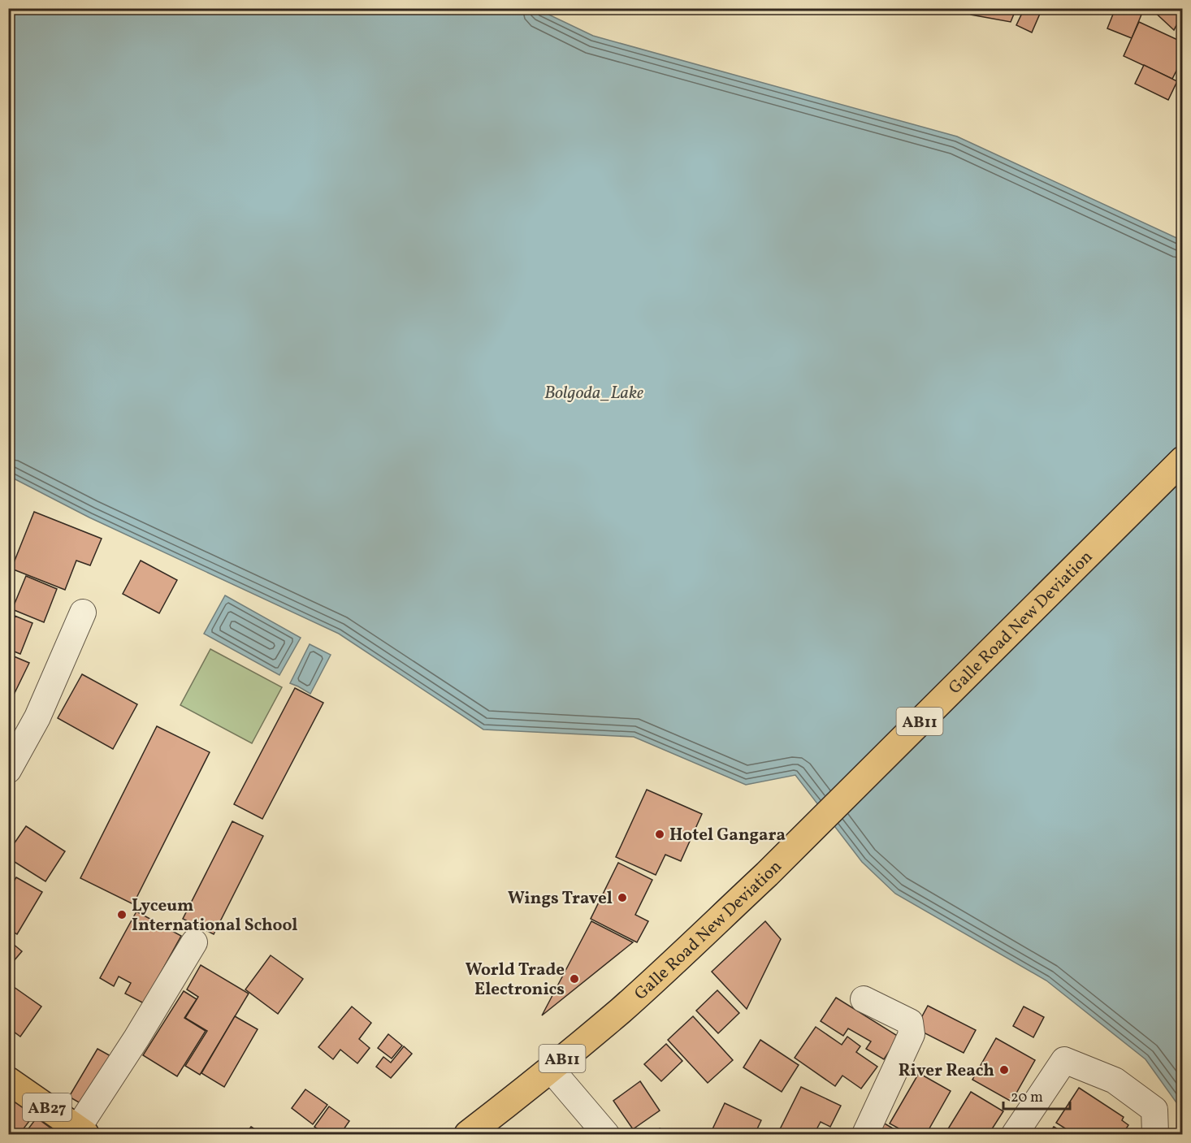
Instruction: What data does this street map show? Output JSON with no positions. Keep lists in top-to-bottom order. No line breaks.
{"streets":{"main road":["Galle Road New Deviation","AB11","AB27"]},"water":["Bolgoda_Lake"],"places":["Hotel Gangara","Wings Travel","Lyceum International School","World Trade Electronics","River Reach"],"scale_bar":"20 m"}
